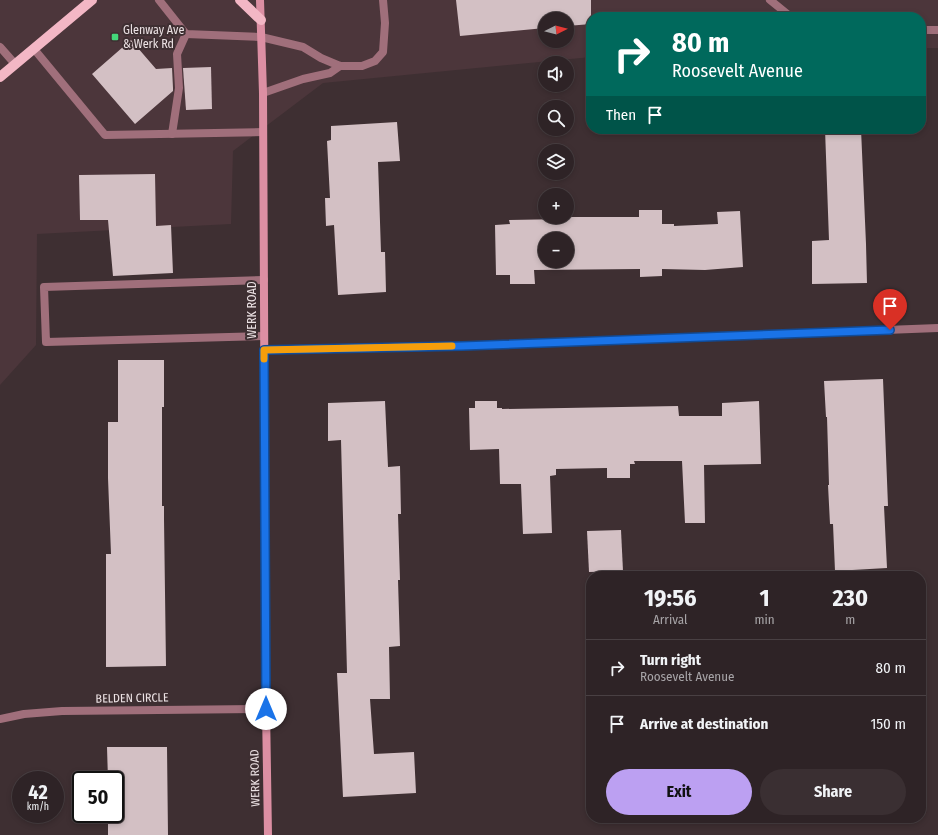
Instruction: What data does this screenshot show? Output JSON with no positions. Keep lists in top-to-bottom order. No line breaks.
{"streets":{"main road":["WERK ROAD"],"street":["BELDEN CIRCLE"]},"crossings":[["WERK ROAD","BELDEN CIRCLE"]],"places":{"transit":["Glenway Ave & Werk Rd"]},"north":"right","page":{"map_buttons":["+","−"],"turn":["80 m","Roosevelt Avenue"],"then":"Then","eta":["19:56","Arrival","1","min","230","m"],"list":[{"name":"Turn right","note":"Roosevelt Avenue","value":"80 m"},{"name":"Arrive at destination","value":"150 m"}],"buttons":["Exit","Share"],"speed":"42 km/h","limit":"50"}}
